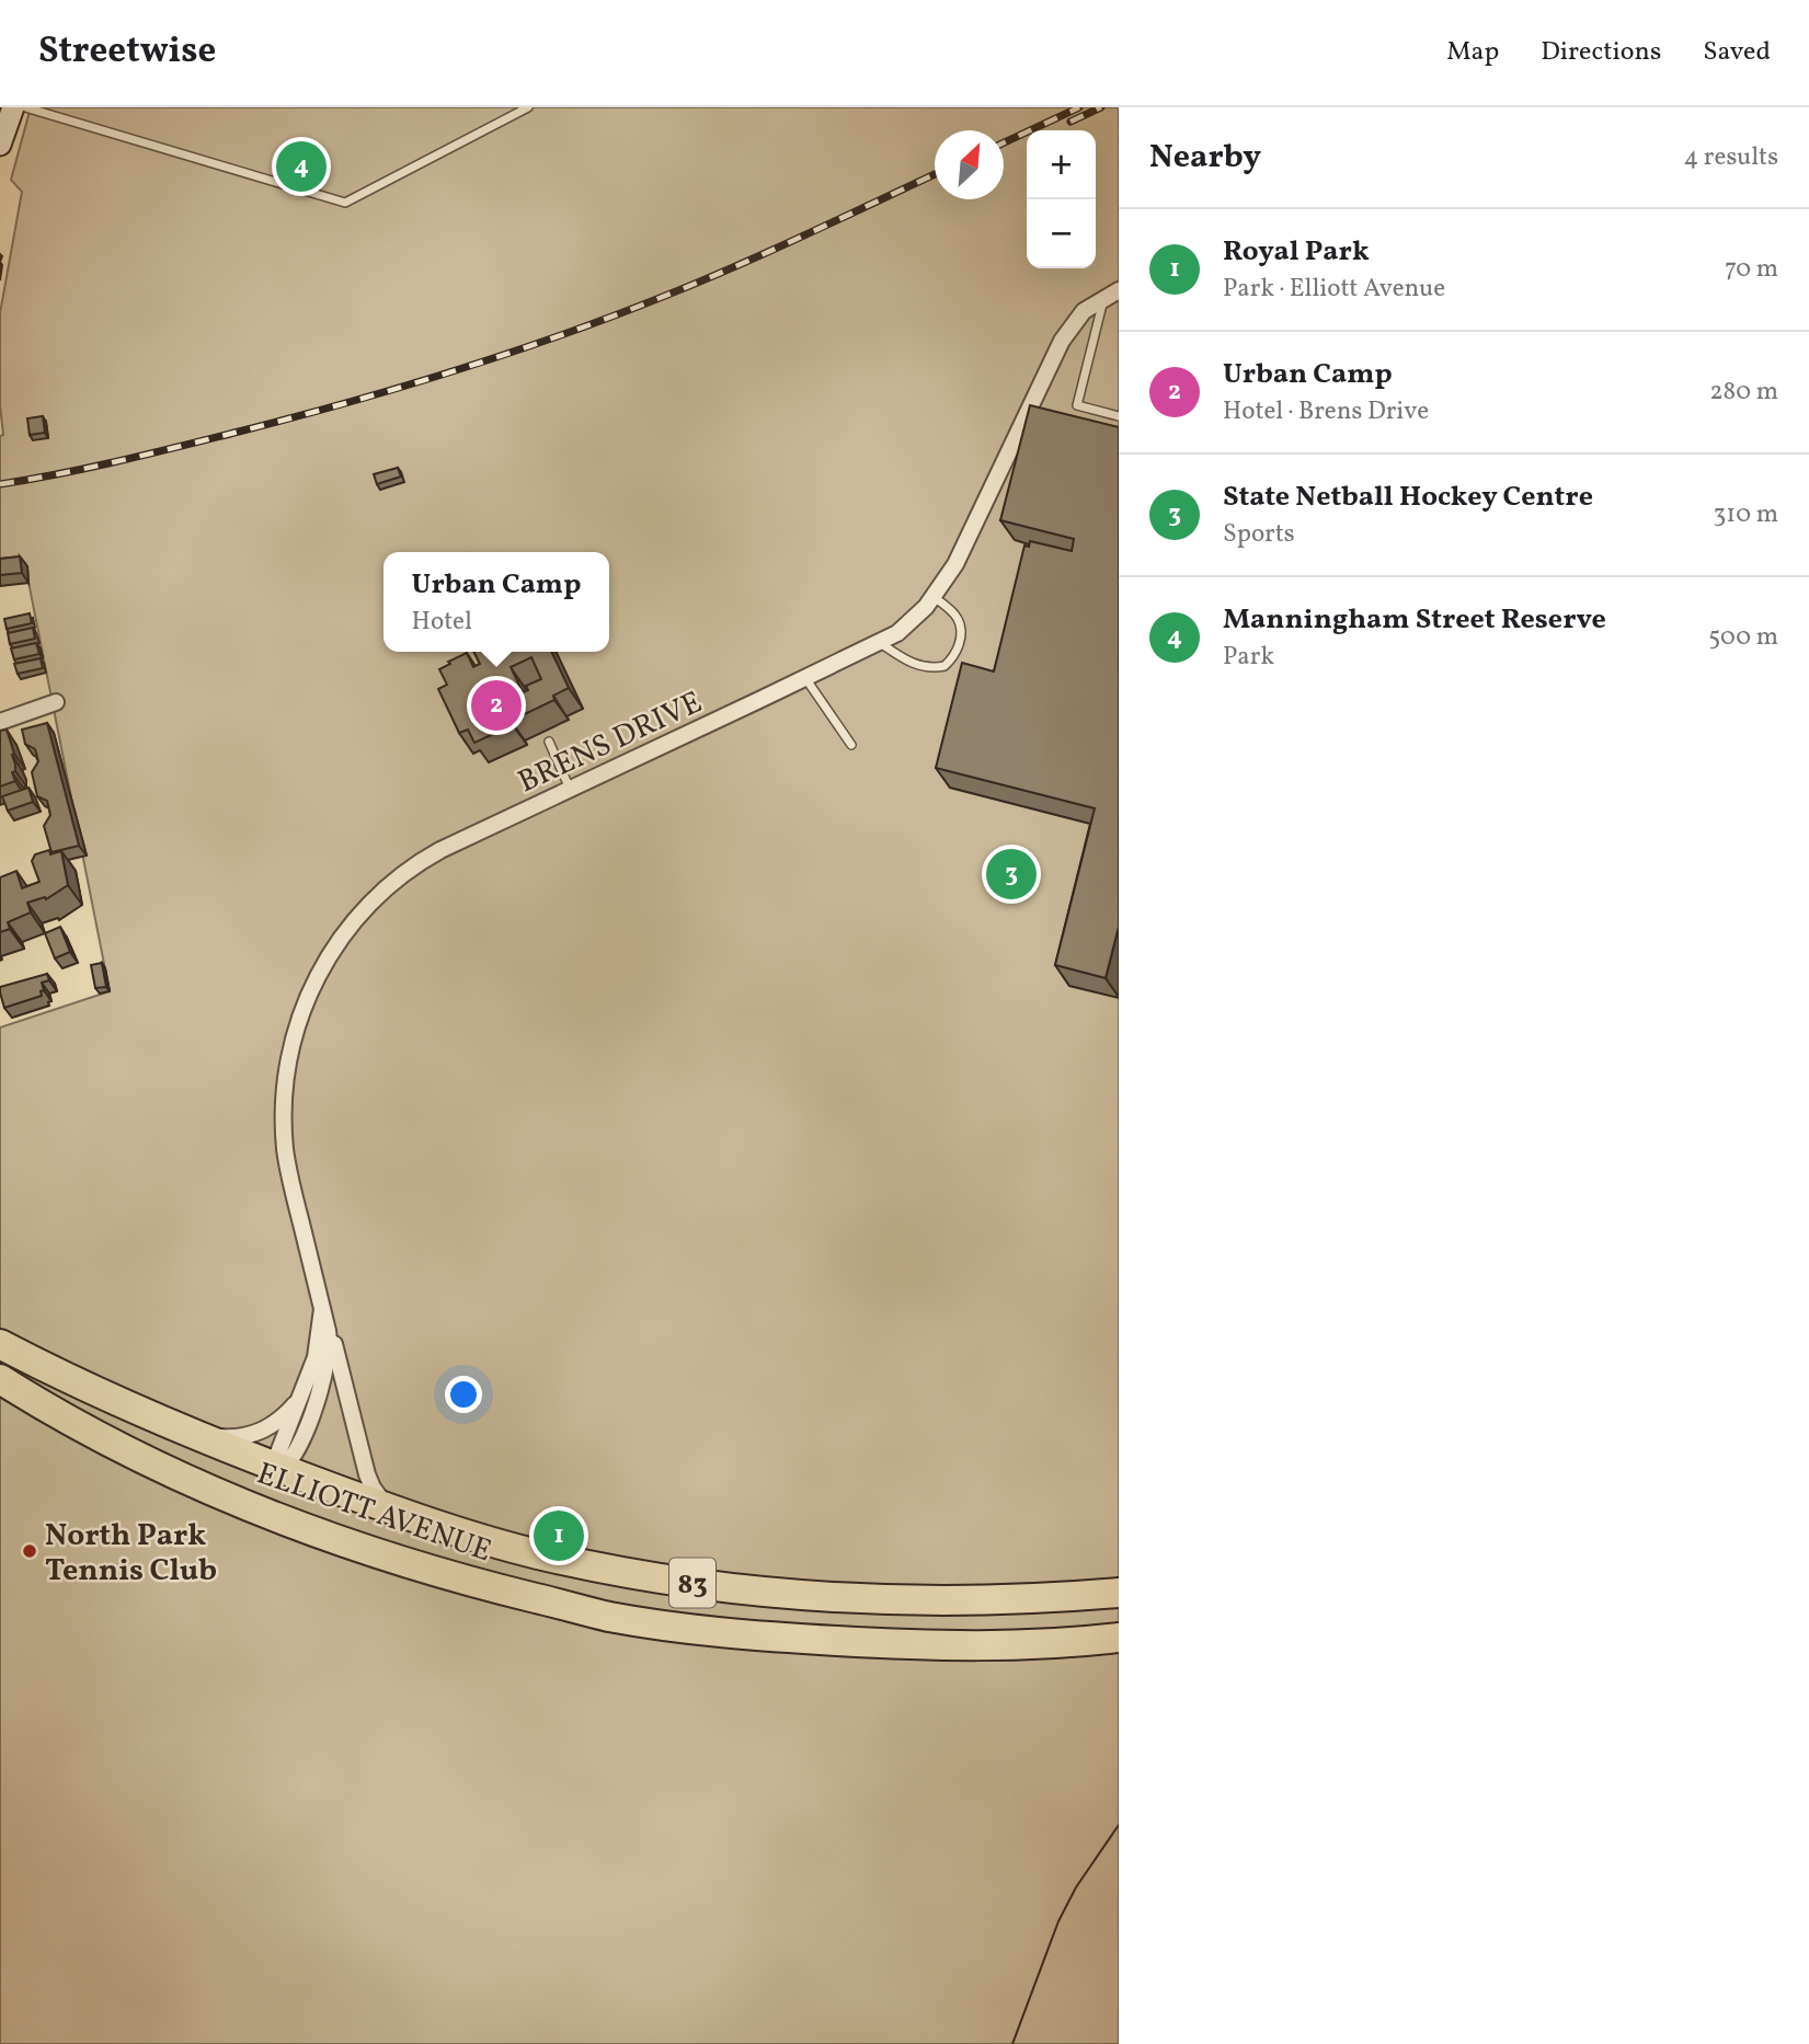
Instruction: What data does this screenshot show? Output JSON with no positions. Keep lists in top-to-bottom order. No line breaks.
{"streets":{"highway":["ELLIOTT AVENUE","83"],"street":["BRENS DRIVE"]},"crossings":[["BRENS DRIVE","ELLIOTT AVENUE"]],"places":["North Park Tennis Club"],"north":"top right","page":{"header":"Streetwise","nav":["Map","Directions","Saved"],"heading":["Nearby","4 results"],"map_buttons":["+","−"],"pins":["4","2","3","1"],"list":[{"mark":"1","name":"Royal Park","note":"Park · Elliott Avenue","value":"70 m"},{"mark":"2","name":"Urban Camp","note":"Hotel · Brens Drive","value":"280 m"},{"mark":"3","name":"State Netball Hockey Centre","note":"Sports","value":"310 m"},{"mark":"4","name":"Manningham Street Reserve","note":"Park","value":"500 m"}],"popup":["Urban Camp","Hotel"]}}
